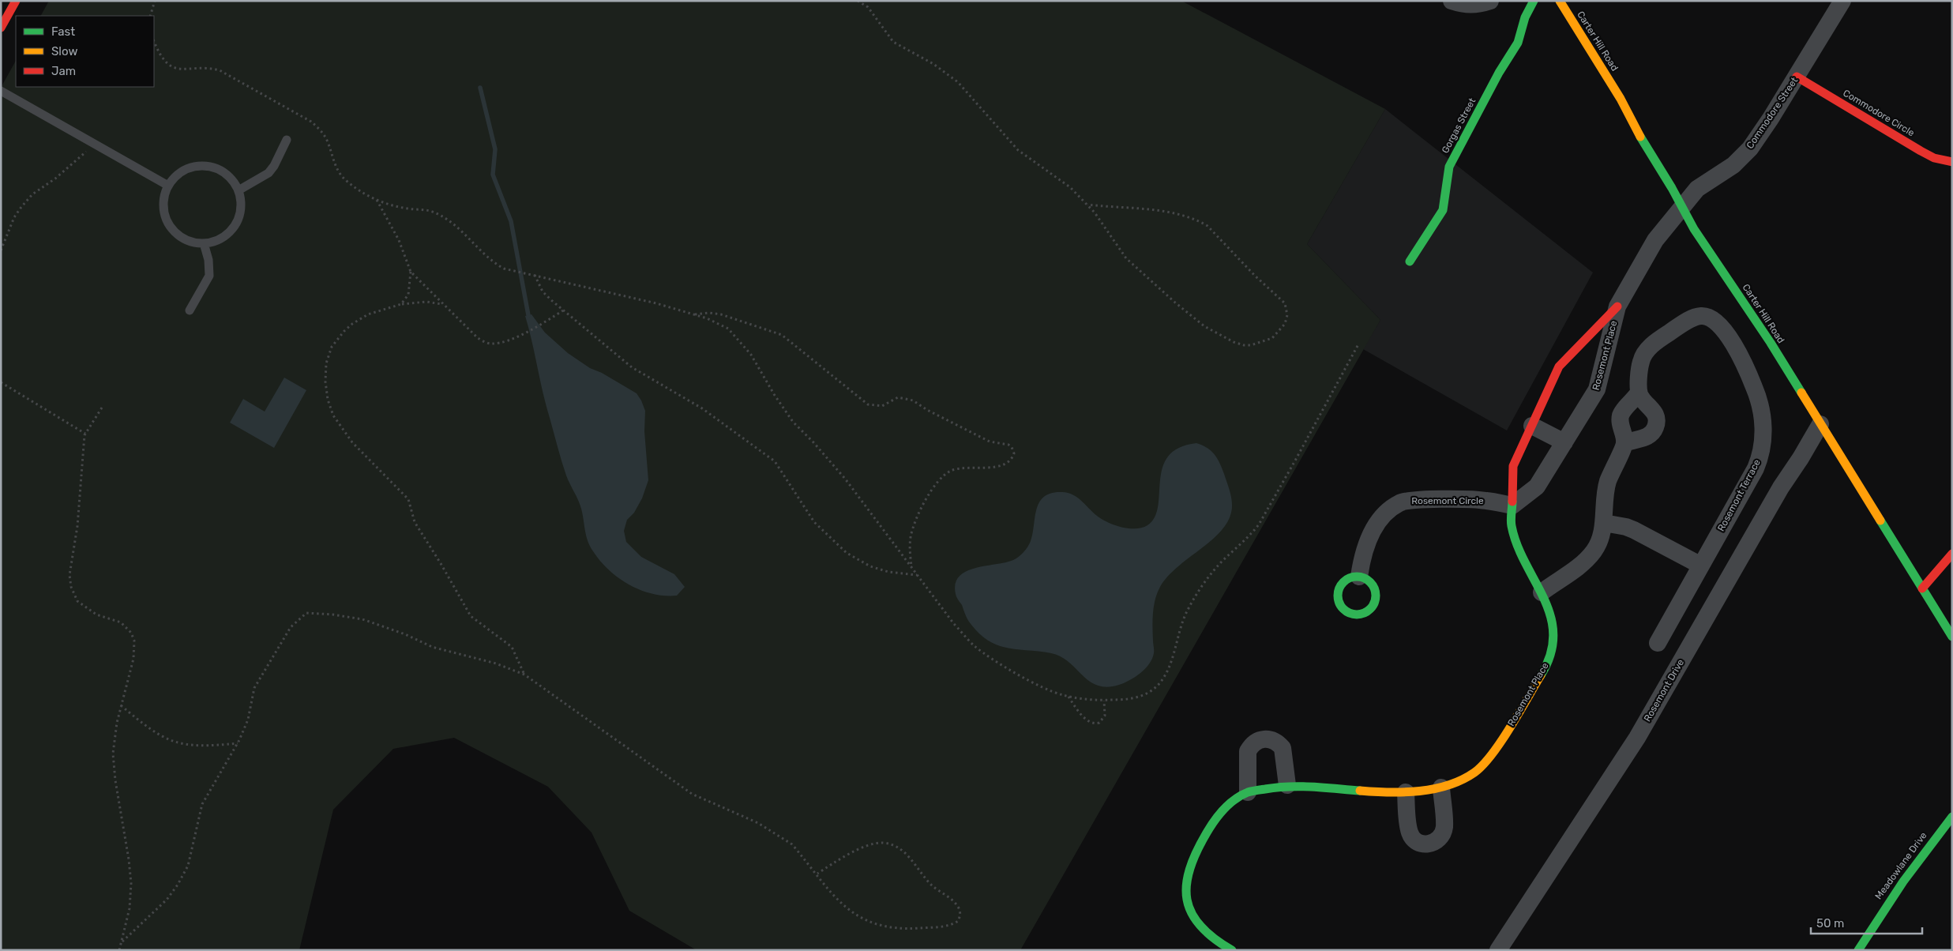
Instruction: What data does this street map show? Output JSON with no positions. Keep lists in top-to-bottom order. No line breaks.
{"streets":{"street":["Carter Hill Road","Commodore Street","Commodore Circle","Gorgas Street","Rosemont Place","Rosemont Terrace","Rosemont Circle","Rosemont Drive","Meadowlane Drive"]},"crossings":[["Carter Hill Road","Commodore Street"],["Carter Hill Road","Rosemont Place"],["Carter Hill Road","Rosemont Drive"],["Commodore Street","Commodore Circle"],["Commodore Street","Rosemont Place"],["Rosemont Place","Rosemont Circle"]],"legend":["Fast","Slow","Jam"],"scale_bar":"50 m"}
